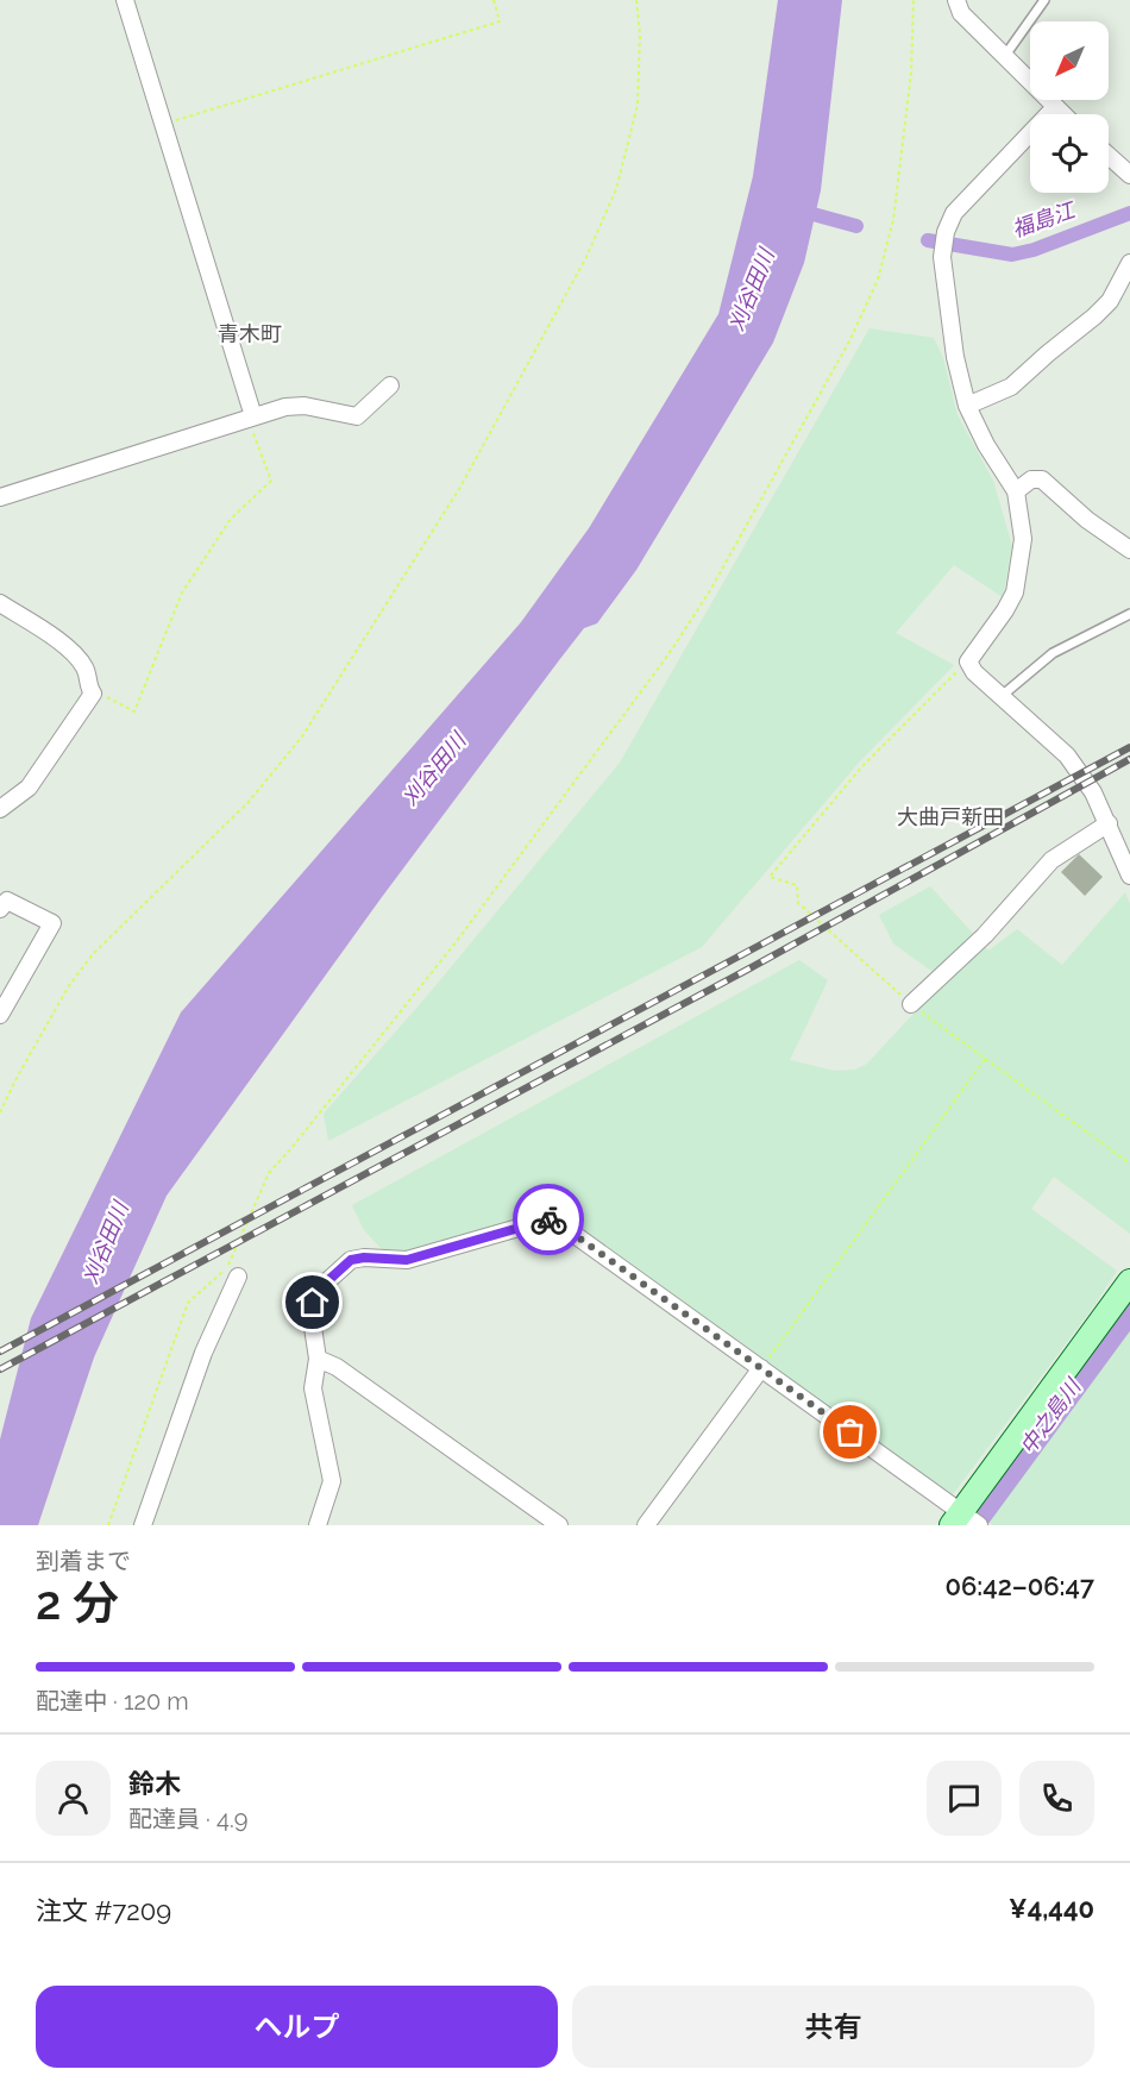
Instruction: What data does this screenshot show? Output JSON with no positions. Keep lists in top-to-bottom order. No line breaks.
{"districts":["青木町","大曲戸新田"],"water":["福島江","刈谷田川","中之島川"],"north":"bottom left","page":{"heading":["2 分","到着まで","06:42–06:47"],"panel":["鈴木","配達員 · 4.9","注文 #7209","¥4,440"],"bar":"配達中 · 120 m","buttons":["ヘルプ","共有"]}}
